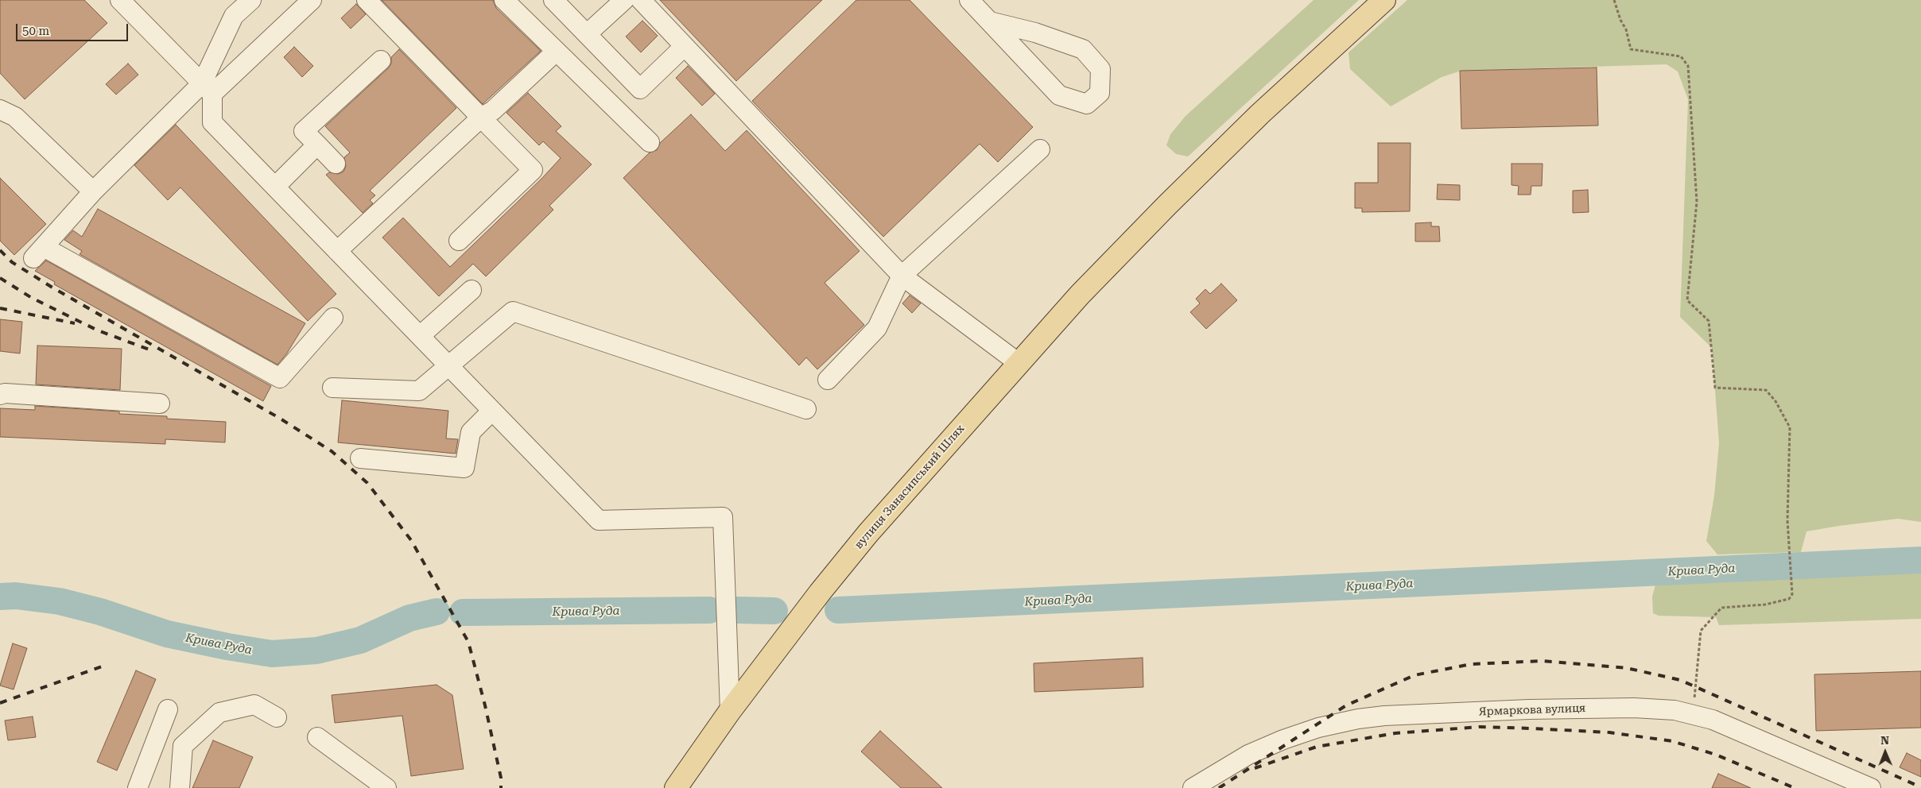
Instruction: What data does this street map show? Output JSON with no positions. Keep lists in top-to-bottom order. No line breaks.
{"streets":{"main road":["вулиця Занасипський Шлях"],"street":["Ярмаркова вулиця"]},"water":["Крива Руда"],"scale_bar":"50 m","north":"top"}
